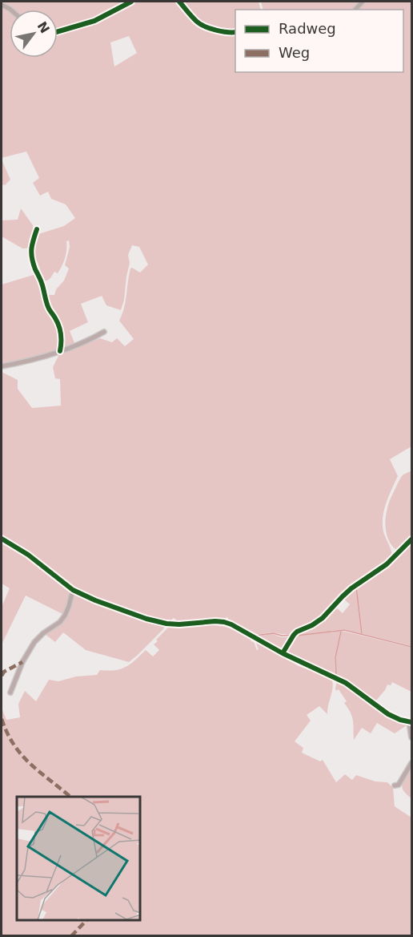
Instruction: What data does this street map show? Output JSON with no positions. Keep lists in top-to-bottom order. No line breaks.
{"legend":["Radweg","Weg"],"north":"top right"}
